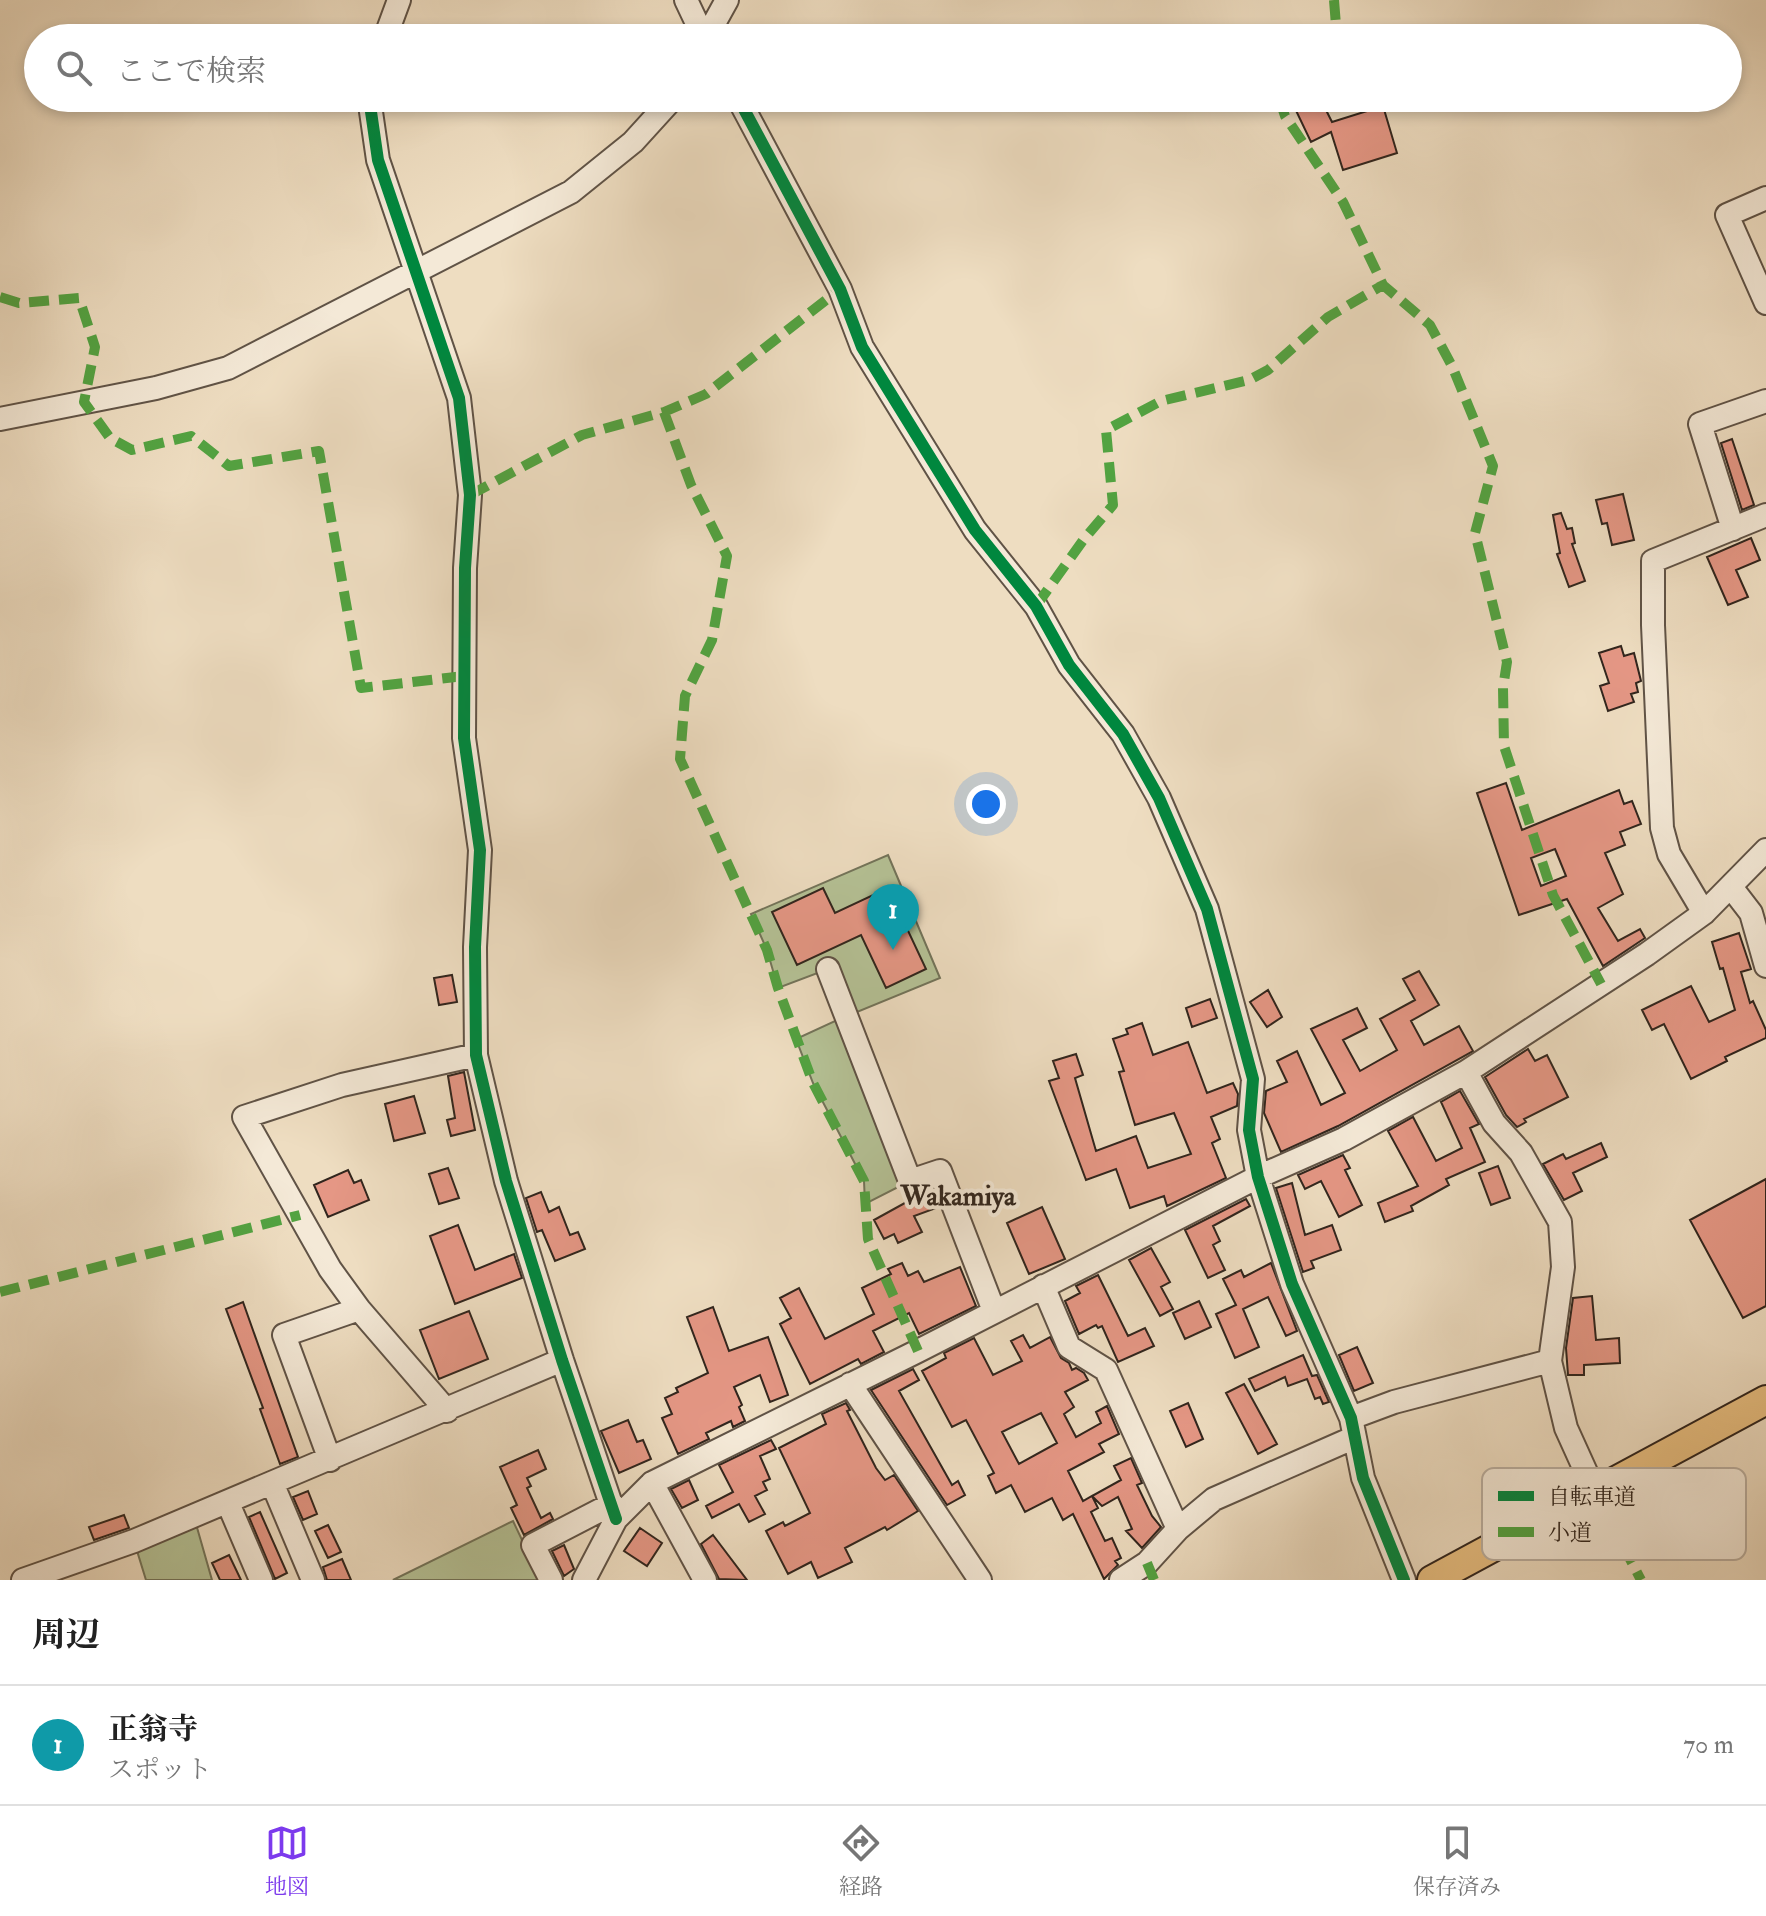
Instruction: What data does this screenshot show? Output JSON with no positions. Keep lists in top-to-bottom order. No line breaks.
{"districts":["Wakamiya"],"legend":["自転車道","小道"],"page":{"search":"ここで検索","pins":"1","heading":"周辺","list":[{"mark":"1","name":"正翁寺","note":"スポット","value":"70 m"}],"nav":["地図","経路","保存済み"]}}
